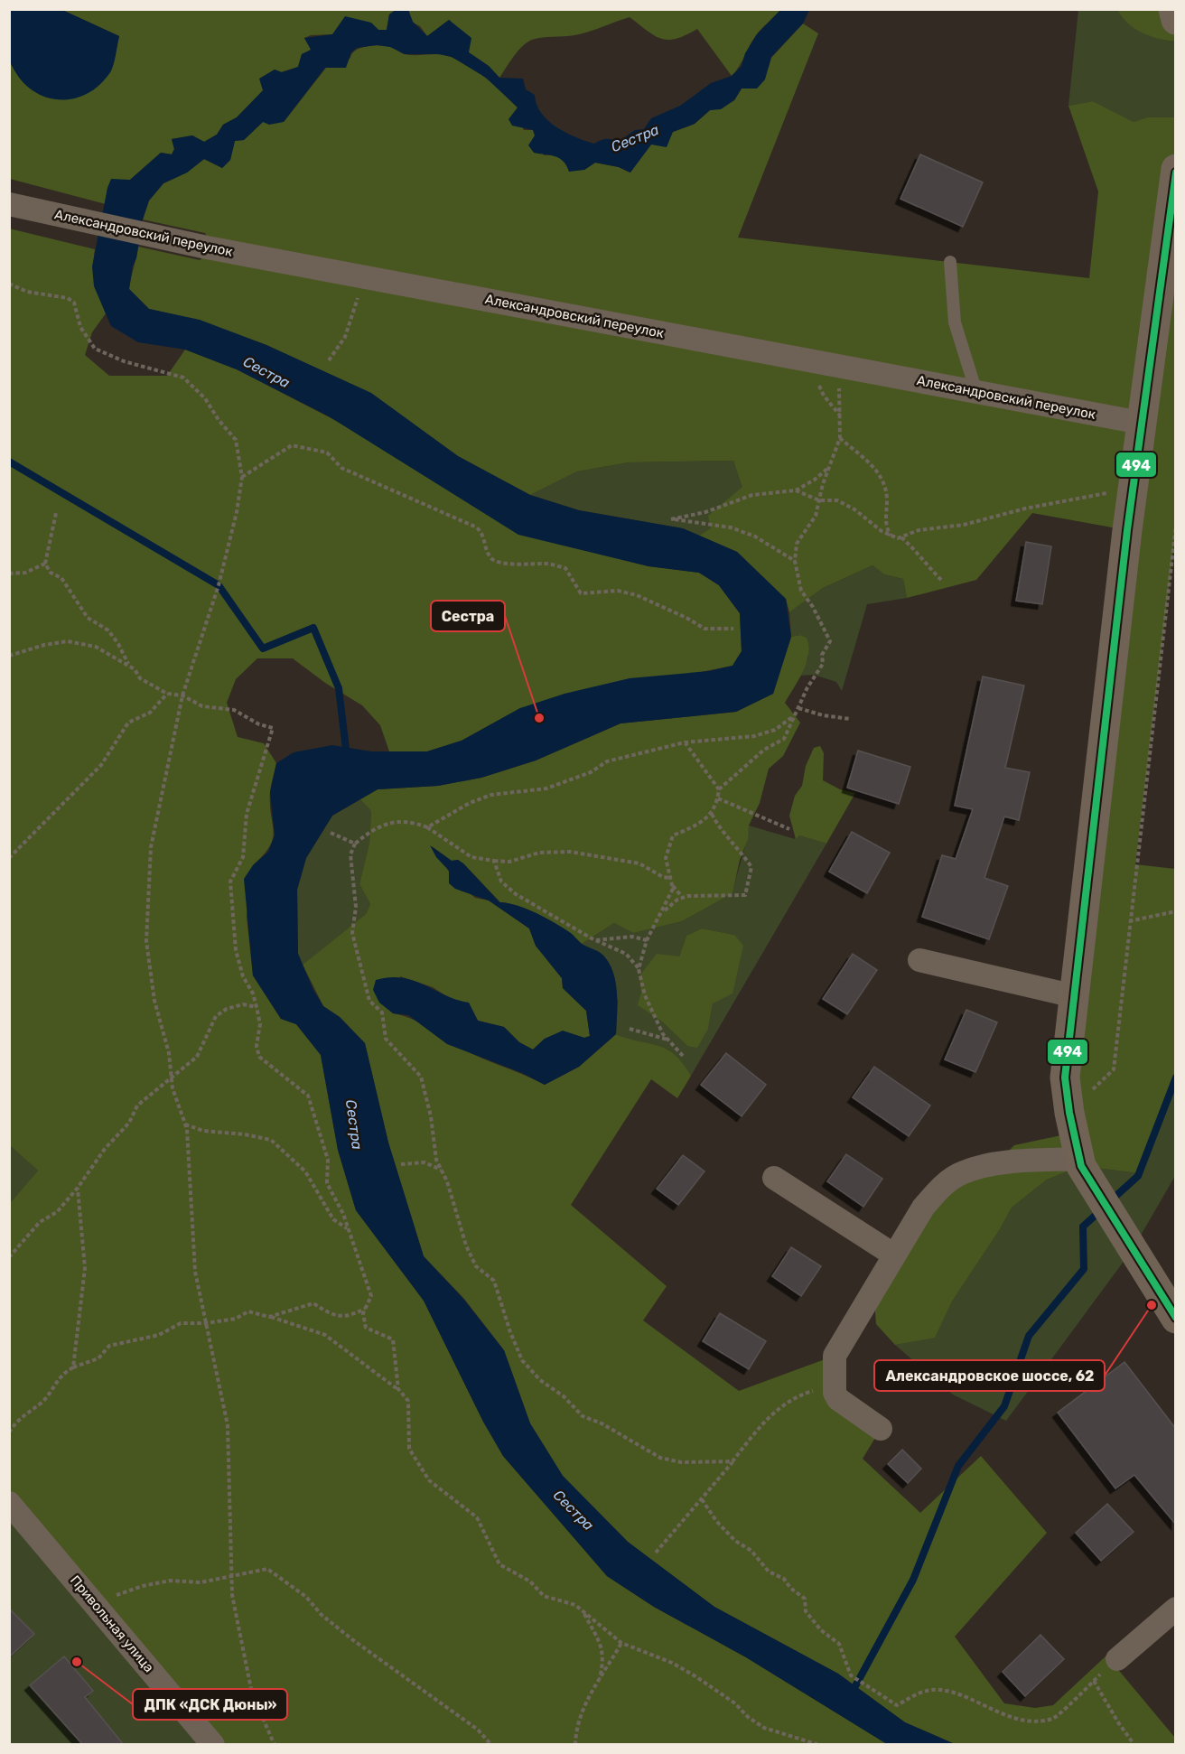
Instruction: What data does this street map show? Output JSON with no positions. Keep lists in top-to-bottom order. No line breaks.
{"streets":{"street":["Александровский переулок","Привольная улица"]},"water":["Сестра"],"places":["Сестра","Александровское шоссе, 62","ДПК «ДСК Дюны»"],"lines":["transit line 494"]}
